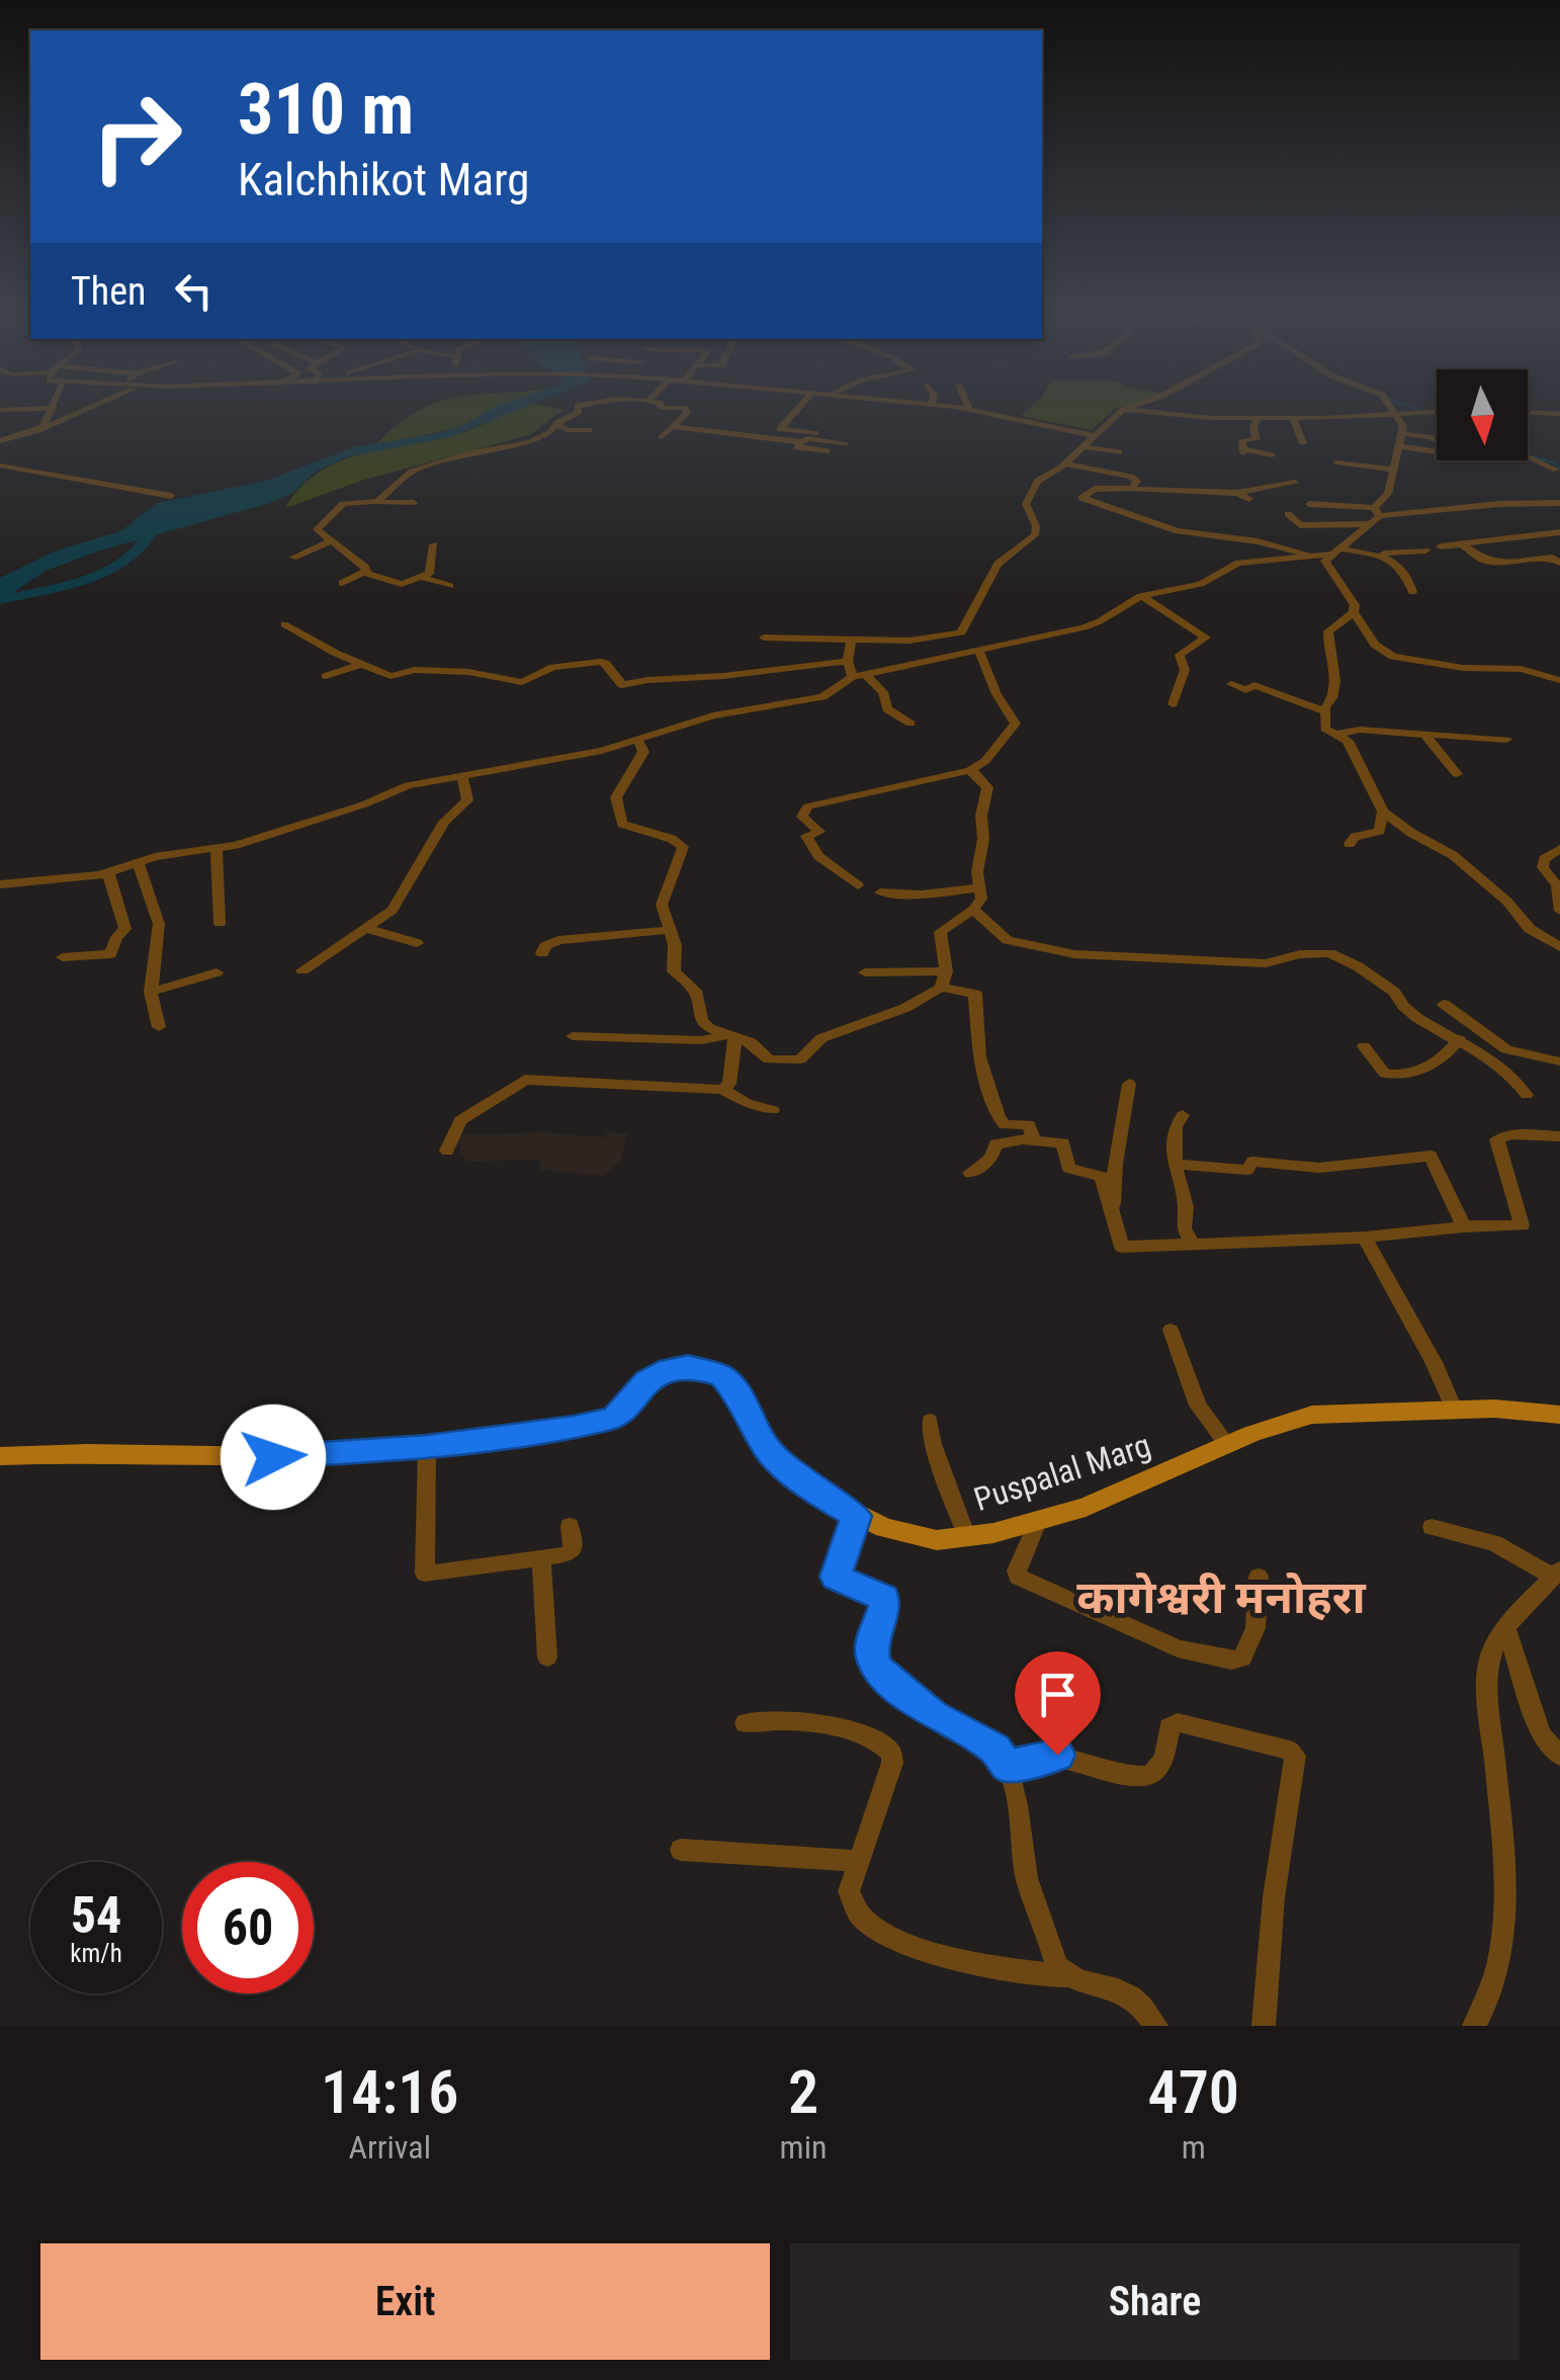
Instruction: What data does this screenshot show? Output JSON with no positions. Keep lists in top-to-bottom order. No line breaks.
{"streets":{"main road":["Puspalal Marg"]},"districts":["कागेश्वरी मनोहरा"],"north":"bottom","page":{"turn":["310 m","Kalchhikot Marg"],"then":"Then","speed":"54 km/h","limit":"60","eta":["14:16","Arrival","2","min","470","m"],"buttons":["Exit","Share"]}}
